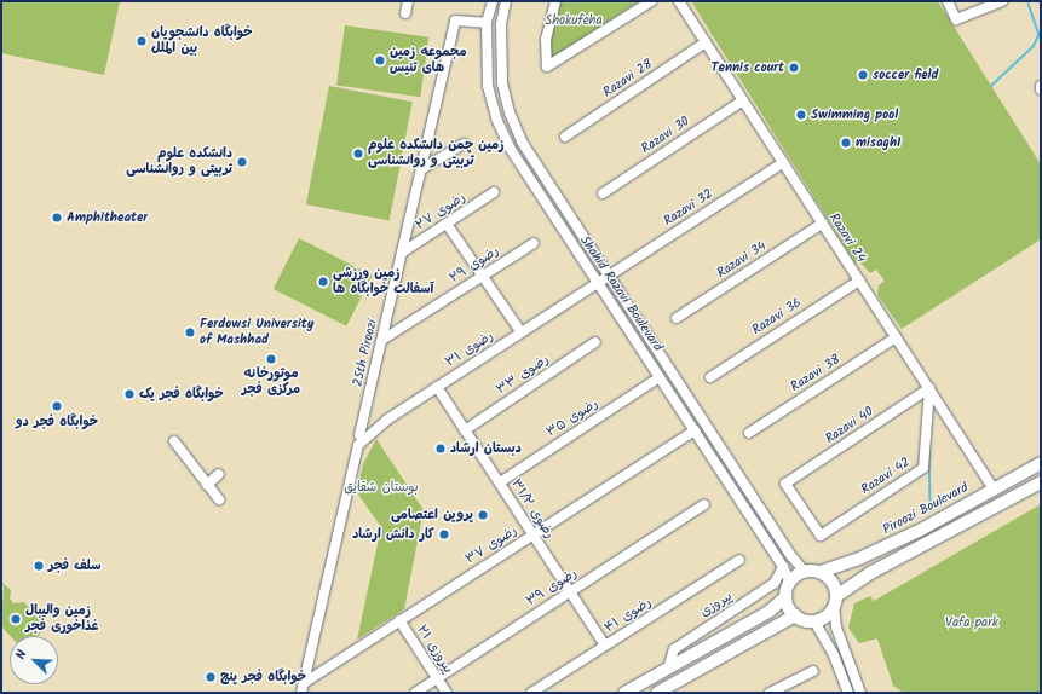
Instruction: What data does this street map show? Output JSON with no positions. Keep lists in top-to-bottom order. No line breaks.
{"streets":{"main road":["Piroozi Boulevard"],"street":["Razavi 28","Razavi 30","Razavi 32","رضوی ۲۷","Razavi 24","Razavi 34","رضوی ۲۹","Shahid Razavi Boulevard","Razavi 36","رضوی ۳۱","25th Piroozi","Razavi 38","رضوی ۳۳","رضوی ۳۵","Razavi 40","Razavi 42","رضوی ۳۱/۲","رضوی ۳۷","رضوی ۳۹","پیروزی","رضوی ۴۱","پیروزی ۲۱"]},"crossings":[["Razavi 28","Razavi 24"],["Razavi 30","Razavi 24"],["Razavi 32","Razavi 24"],["Razavi 32","Shahid Razavi Boulevard"],["Razavi 32","رضوی ۳۱"],["رضوی ۲۷","25th Piroozi"],["Razavi 24","Razavi 34"],["Razavi 24","Razavi 36"],["Razavi 24","Razavi 38"],["Razavi 24","Razavi 40"],["Razavi 24","Razavi 42"],["Razavi 24","Piroozi Boulevard"],["رضوی ۲۹","25th Piroozi"],["Shahid Razavi Boulevard","رضوی ۳۱"],["Shahid Razavi Boulevard","25th Piroozi"],["Shahid Razavi Boulevard","رضوی ۳۵"],["Shahid Razavi Boulevard","Piroozi Boulevard"],["Shahid Razavi Boulevard","رضوی ۳۷"],["Shahid Razavi Boulevard","پیروزی"],["رضوی ۳۱","25th Piroozi"],["رضوی ۳۱","رضوی ۳۱/۲"],["25th Piroozi","رضوی ۳۷"],["رضوی ۳۳","رضوی ۳۱/۲"],["رضوی ۳۵","رضوی ۳۱/۲"],["Razavi 40","Razavi 42"],["رضوی ۳۱/۲","رضوی ۳۷"],["رضوی ۳۱/۲","رضوی ۳۹"],["رضوی ۳۱/۲","رضوی ۴۱"],["رضوی ۳۷","پیروزی ۲۱"],["رضوی ۳۹","پیروزی ۲۱"]],"parks":["Shokufeha","بوستان شقایق","Vafa park"],"places":["خوابگاه دانشجویان بین الملل","مجموعه زمین های تنیس","Tennis court","soccer field","Swimming pool","misagh1","زمین چمن دانشکده علوم تربیتی و روانشناسی","دانشکده علوم تربیتی و روانشناسی","Amphitheater","زمین ورزشی آسفالت خوابگاه ها","Ferdowsi University of Mashhad","موتورخانه مرکزی فجر","خوابگاه فجر یک","خوابگاه فجر دو","دبستان ارشاد","پروین اعتصامی","کار دانش ارشاد","سلف فجر","زمین والیبال غذاخوری فجر","خوابگاه فجر پنج"],"north":"top left"}
